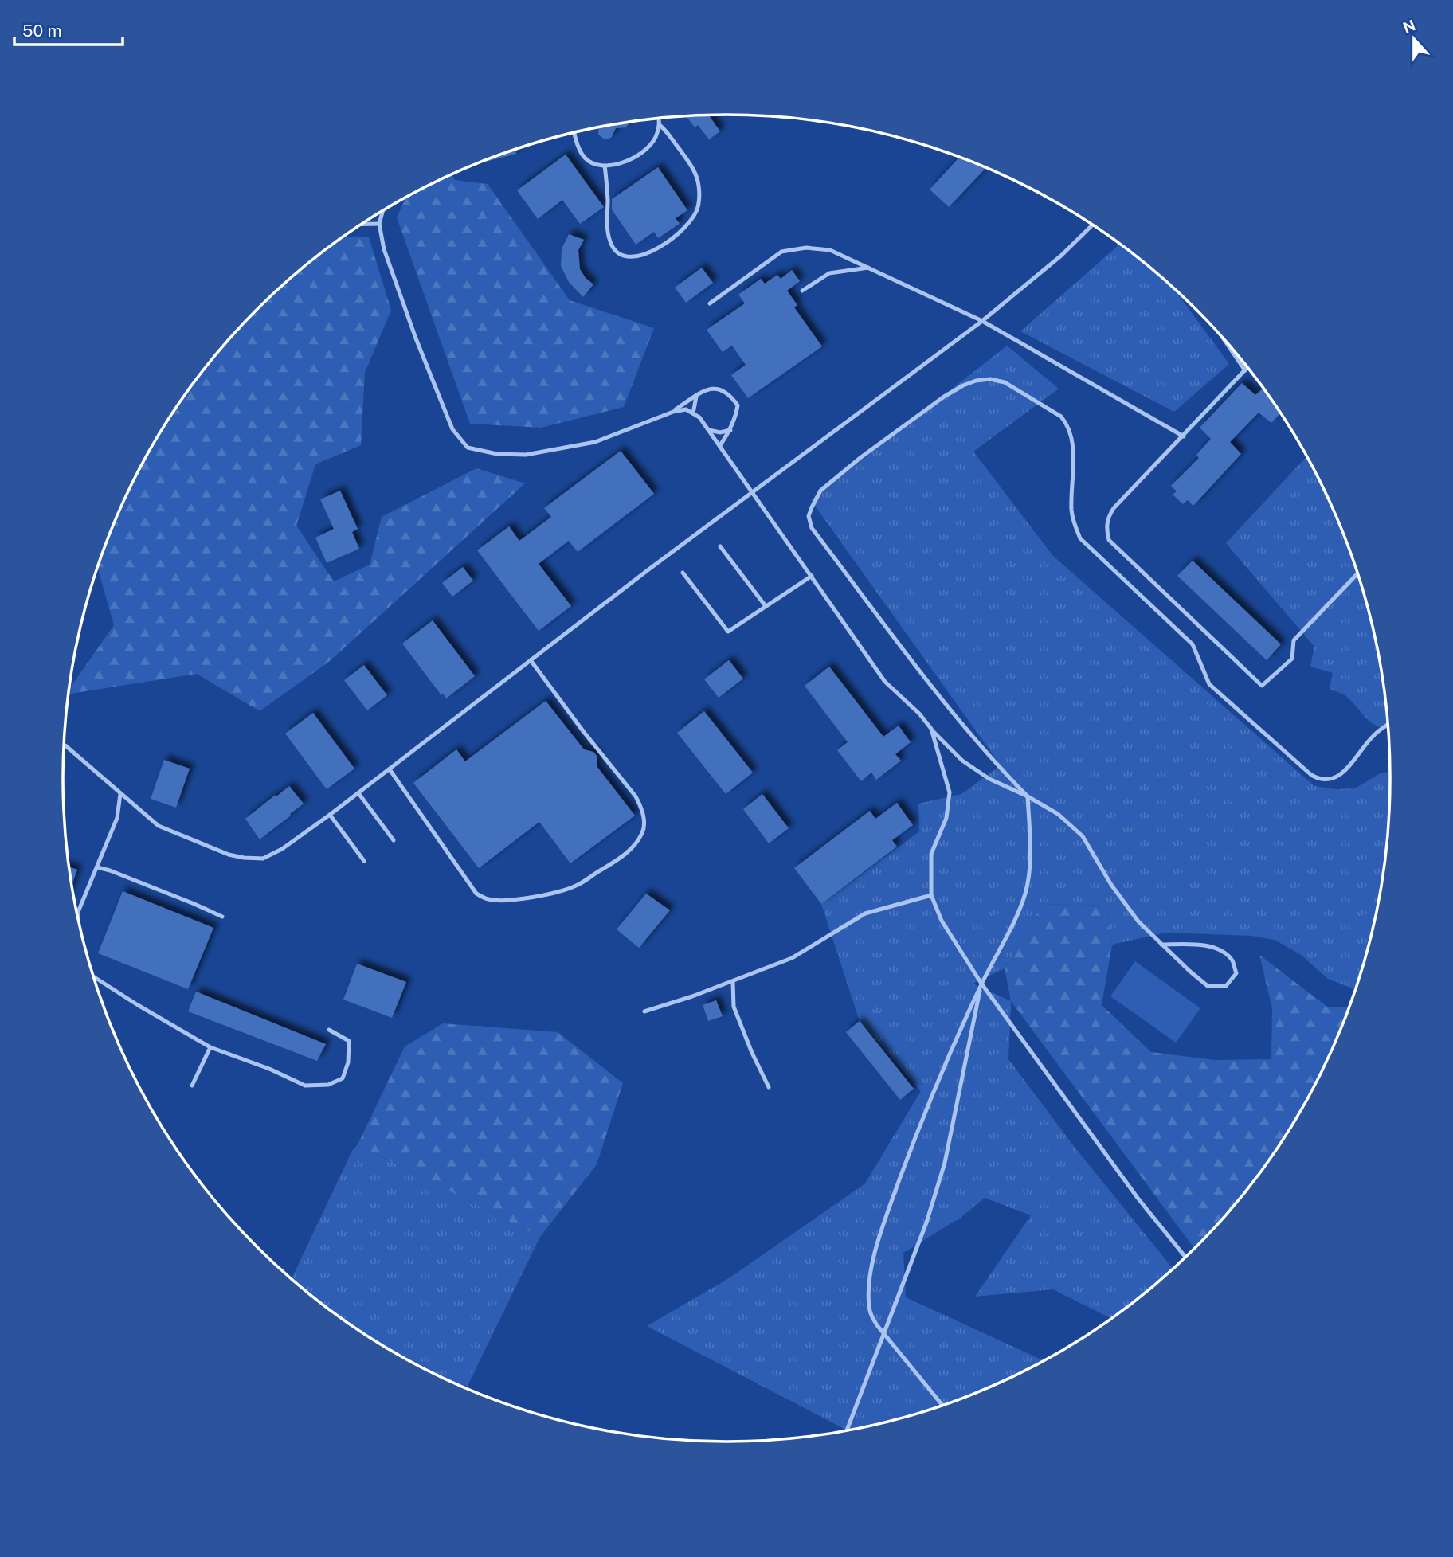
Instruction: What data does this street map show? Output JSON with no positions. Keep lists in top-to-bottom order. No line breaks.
{"scale_bar":"50 m","north":"top"}
